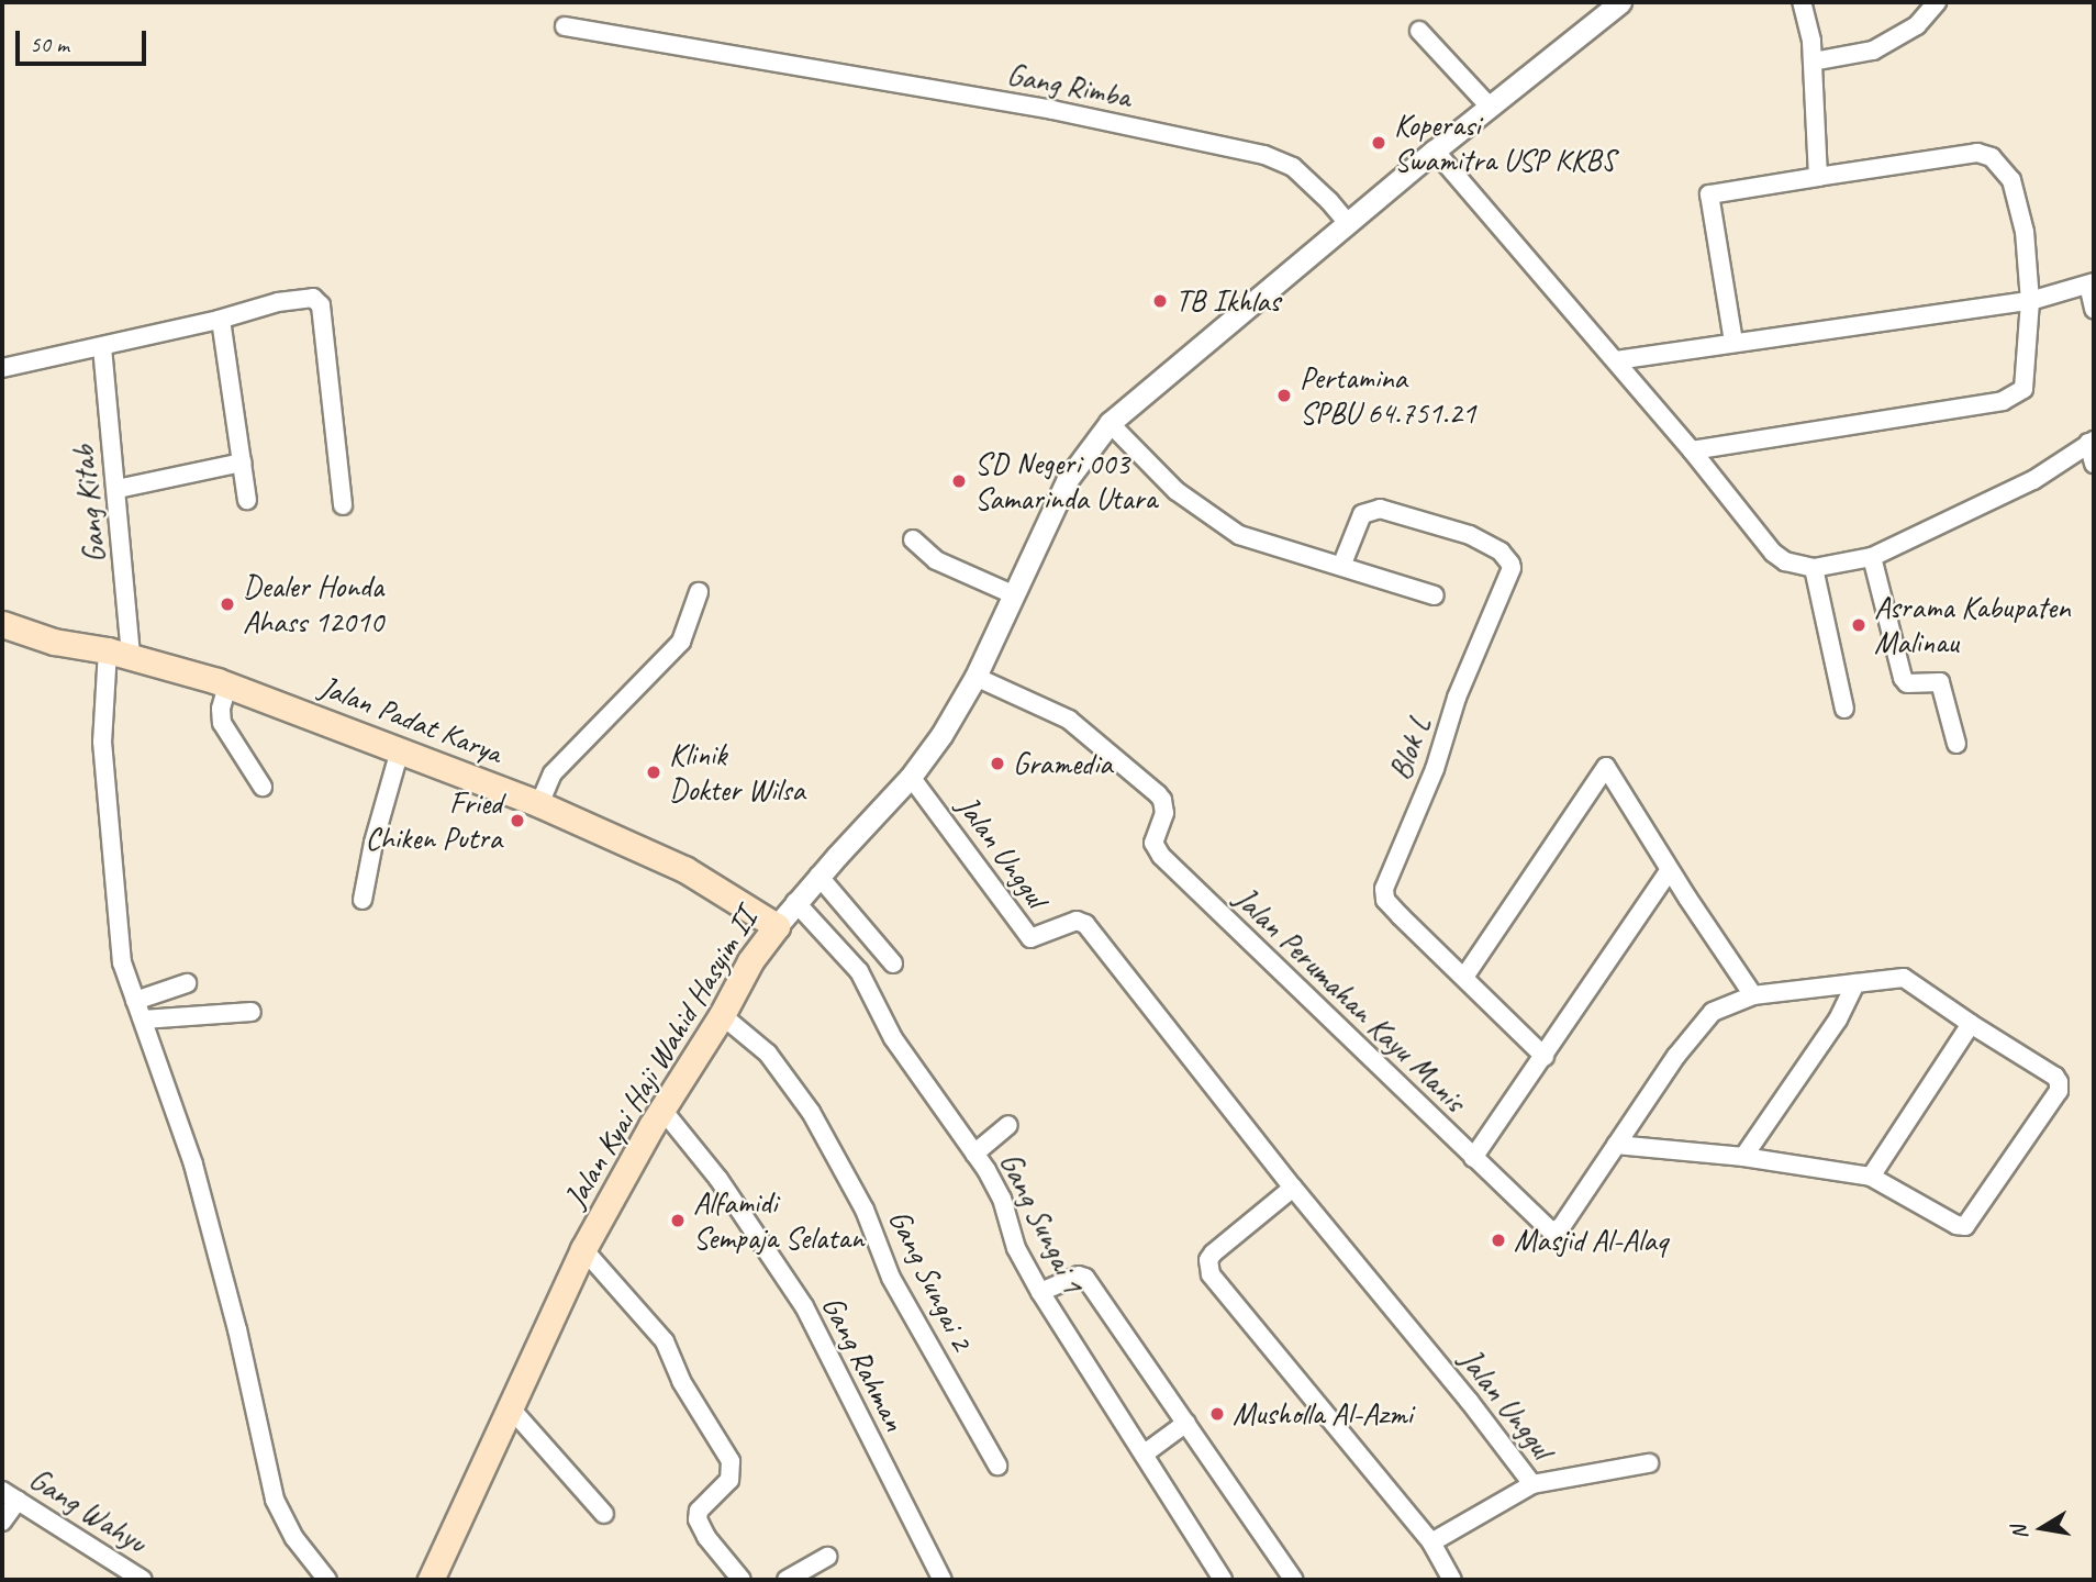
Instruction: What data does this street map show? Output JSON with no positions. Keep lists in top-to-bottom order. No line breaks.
{"streets":{"main road":["Jalan Padat Karya","Jalan Kyai Haji Wahid Hasyim II"],"street":["Gang Rimba","Gang Kitab","Blok L","Jalan Unggul","Jalan Perumahan Kayu Manis","Gang Sungai 1","Gang Sungai 2","Gang Rahman","Gang Wahyu"]},"crossings":[["Gang Rimba","Jalan Kyai Haji Wahid Hasyim II"],["Gang Kitab","Jalan Padat Karya"],["Jalan Padat Karya","Jalan Kyai Haji Wahid Hasyim II"],["Jalan Unggul","Jalan Kyai Haji Wahid Hasyim II"],["Jalan Perumahan Kayu Manis","Jalan Kyai Haji Wahid Hasyim II"],["Jalan Kyai Haji Wahid Hasyim II","Gang Sungai 1"],["Jalan Kyai Haji Wahid Hasyim II","Gang Sungai 2"],["Jalan Kyai Haji Wahid Hasyim II","Gang Rahman"]],"places":["Koperasi Swamitra USP KKBS","TB Ikhlas","Pertamina SPBU 64.751.21","SD Negeri 003 Samarinda Utara","Dealer Honda Ahass 12010","Asrama Kabupaten Malinau","Gramedia","Klinik Dokter Wilsa","Fried Chiken Putra","Alfamidi Sempaja Selatan","Masjid Al-Alaq","Musholla Al-Azmi"],"scale_bar":"50 m","north":"left"}
